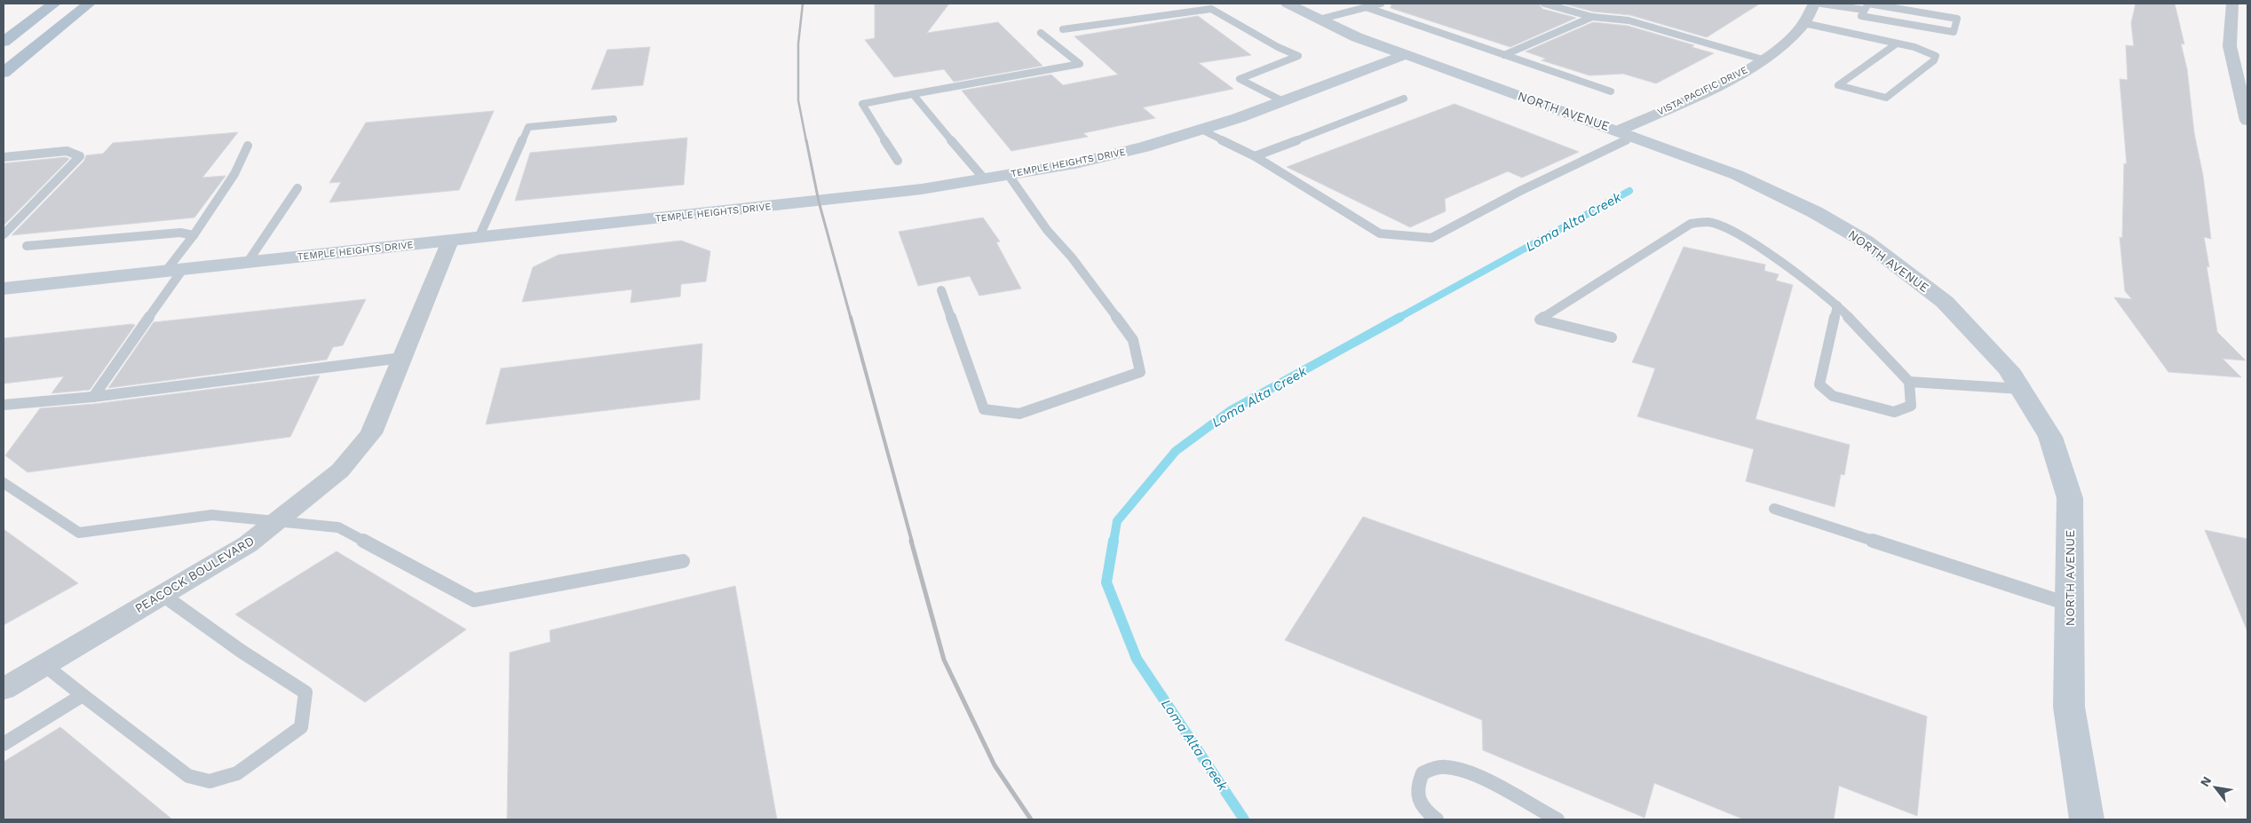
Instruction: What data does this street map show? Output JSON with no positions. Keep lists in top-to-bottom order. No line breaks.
{"streets":{"street":["VISTA PACIFIC DRIVE","NORTH AVENUE","TEMPLE HEIGHTS DRIVE","PEACOCK BOULEVARD"]},"crossings":[["VISTA PACIFIC DRIVE","NORTH AVENUE"],["NORTH AVENUE","TEMPLE HEIGHTS DRIVE"],["TEMPLE HEIGHTS DRIVE","PEACOCK BOULEVARD"]],"water":["Loma Alta Creek"],"north":"top left"}
